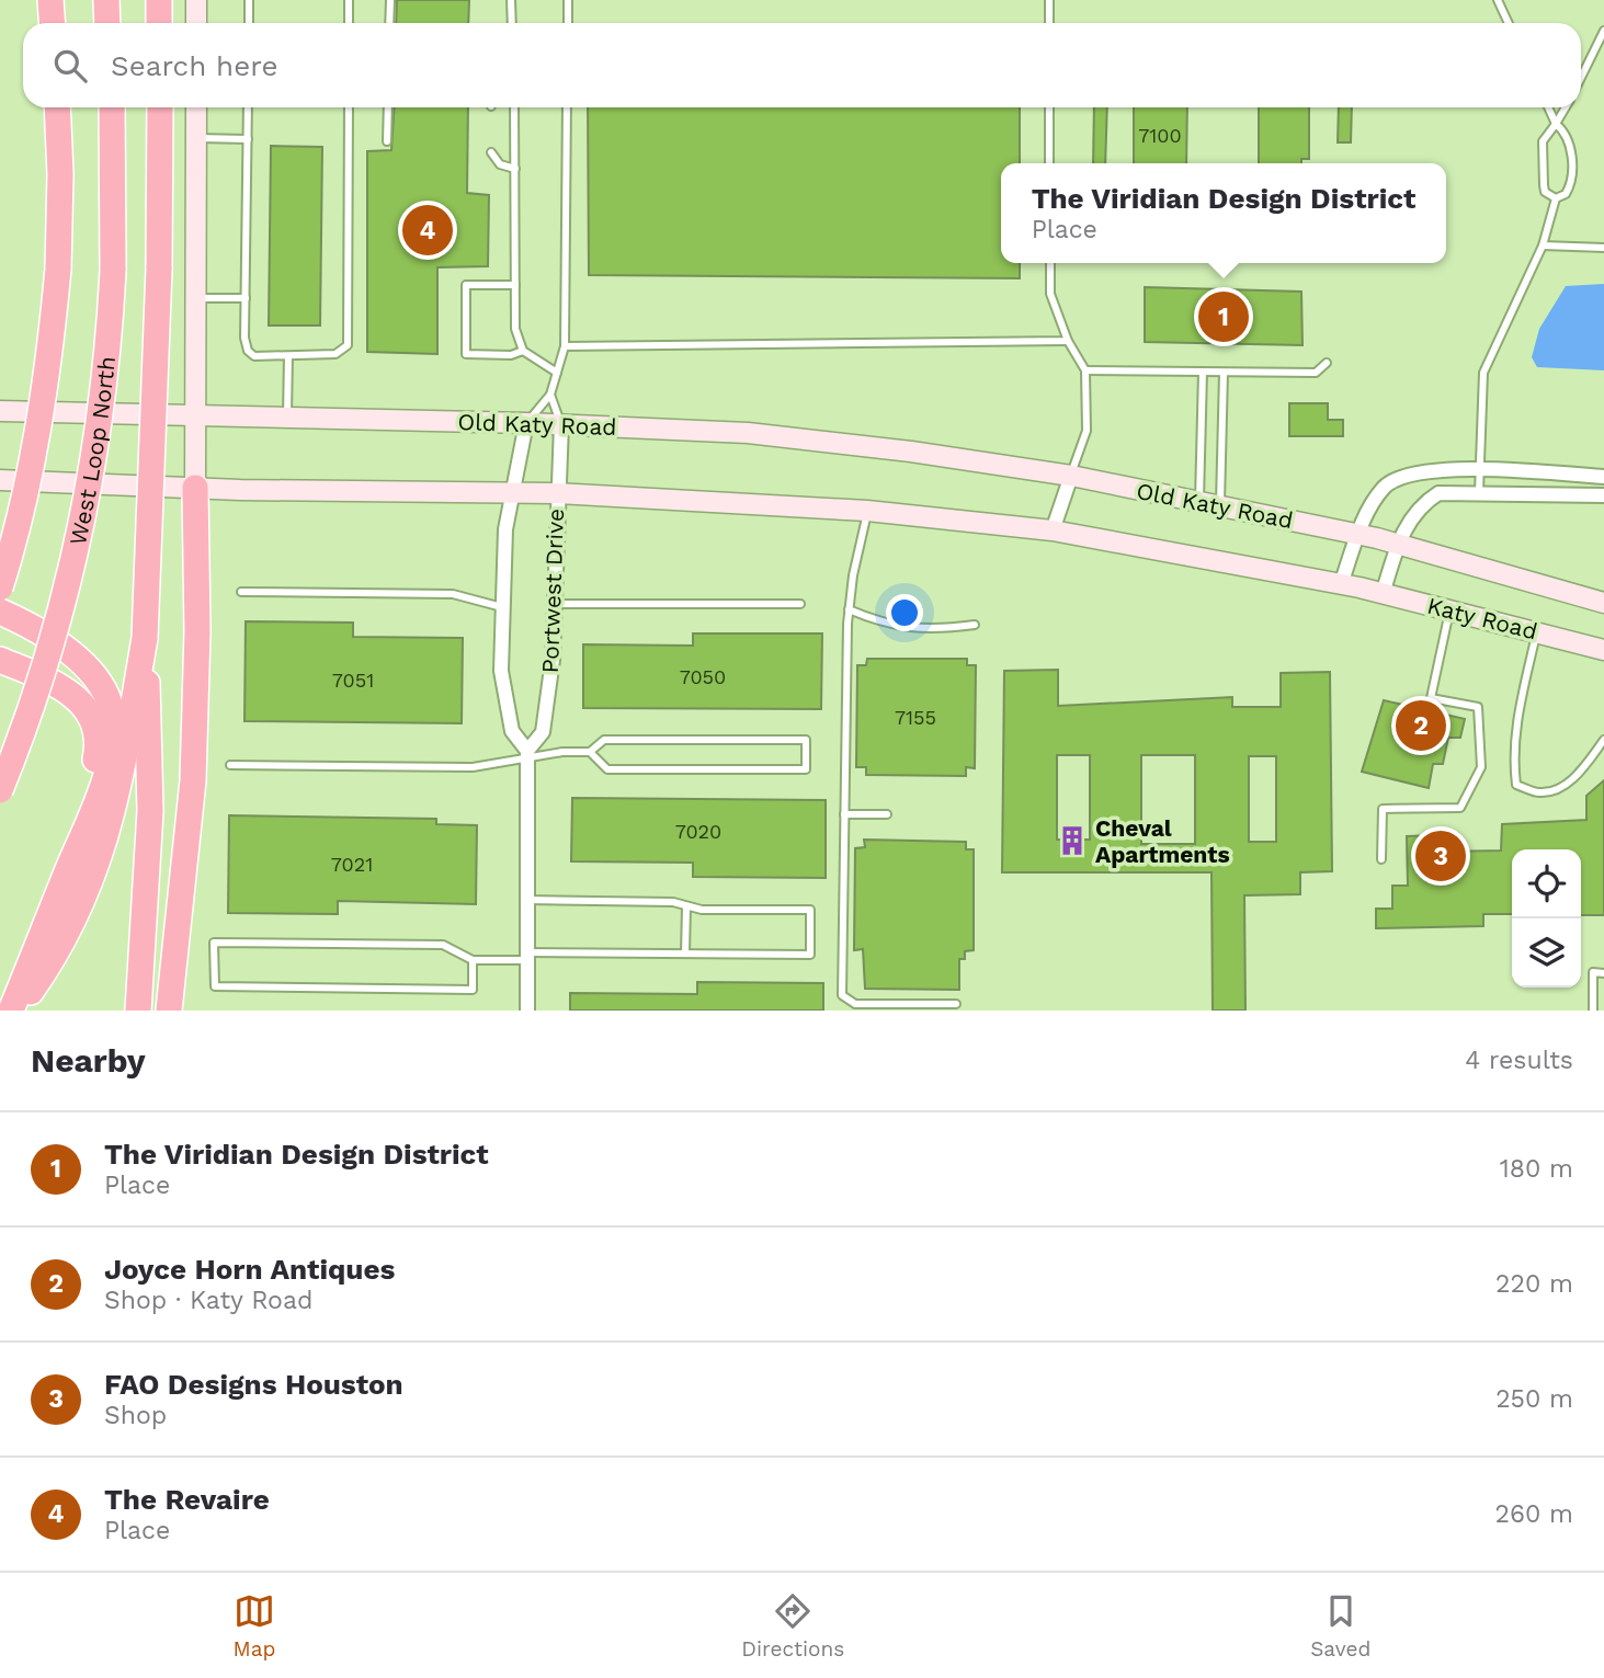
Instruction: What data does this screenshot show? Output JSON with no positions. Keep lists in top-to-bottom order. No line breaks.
{"streets":{"highway":["West Loop North"],"main road":["Old Katy Road","Katy Road"],"street":["Portwest Drive"]},"crossings":[["Old Katy Road","Portwest Drive"],["Old Katy Road","Katy Road"]],"places":{"building":["Cheval Apartments"]},"house_numbers":["7100","7050","7051","7155","7020","7021"],"page":{"search":"Search here","popup":["The Viridian Design District","Place"],"pins":["4","1","2","3"],"heading":["Nearby","4 results"],"list":[{"mark":"1","name":"The Viridian Design District","note":"Place","value":"180 m"},{"mark":"2","name":"Joyce Horn Antiques","note":"Shop · Katy Road","value":"220 m"},{"mark":"3","name":"FAO Designs Houston","note":"Shop","value":"250 m"},{"mark":"4","name":"The Revaire","note":"Place","value":"260 m"}],"nav":["Map","Directions","Saved"]}}
